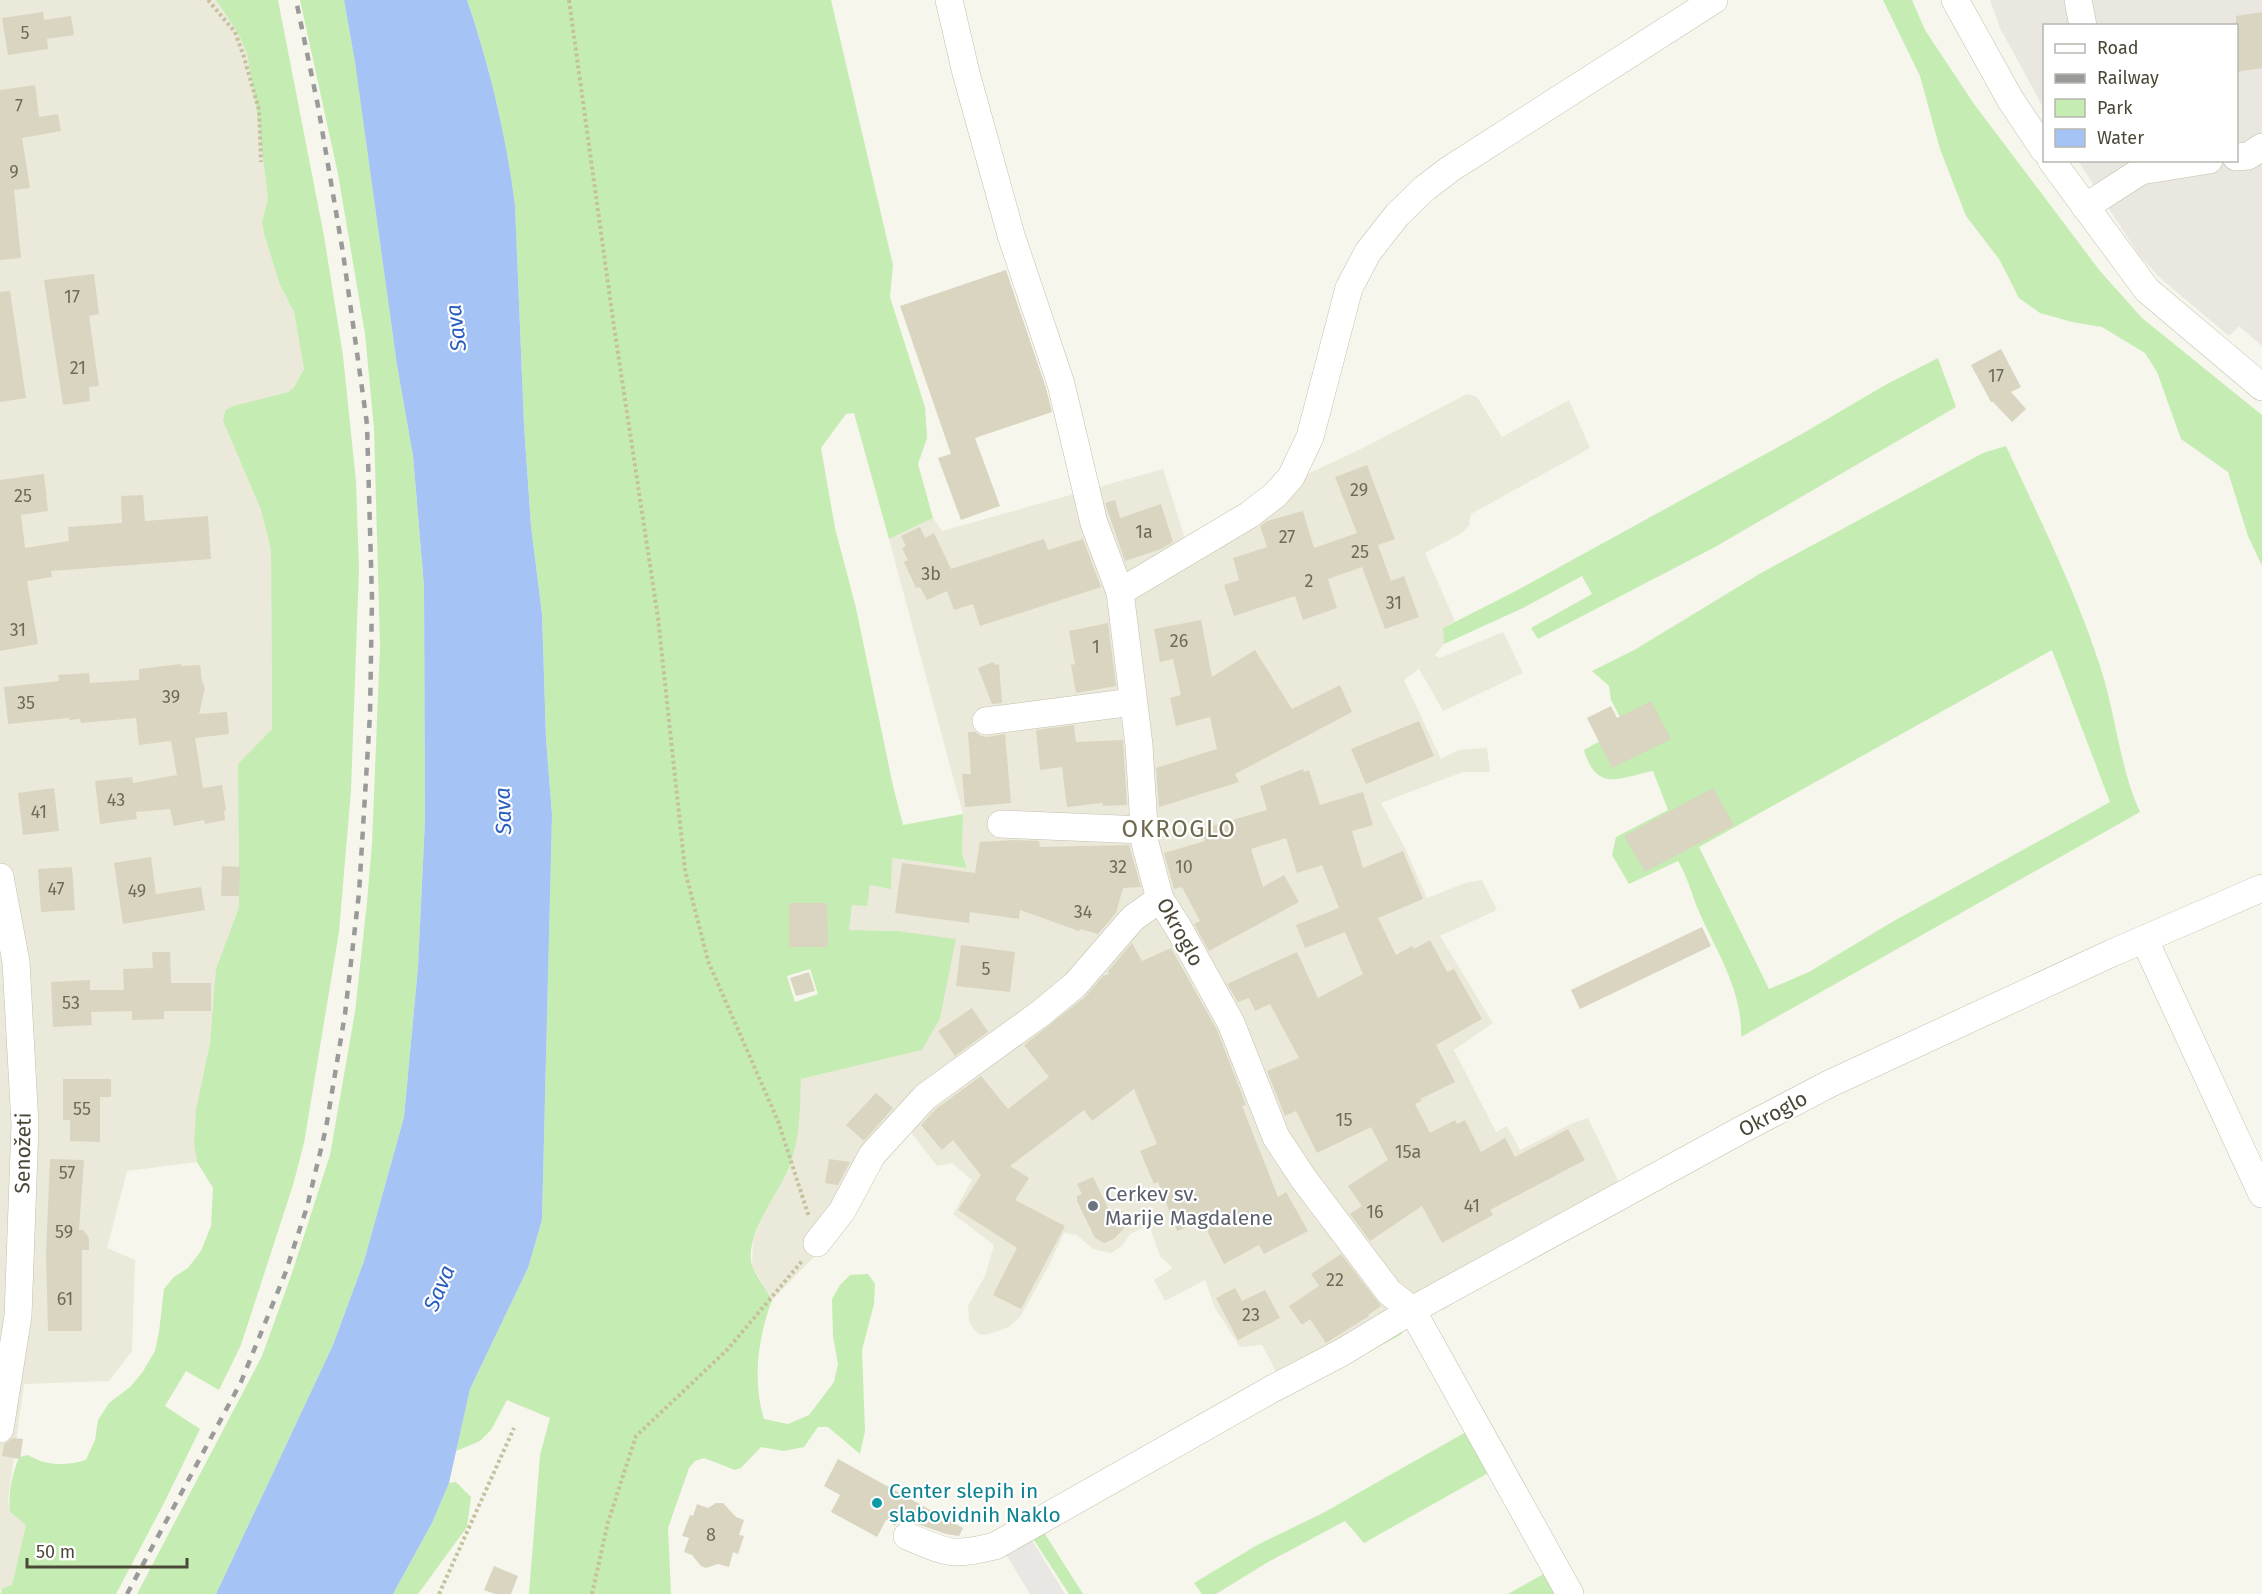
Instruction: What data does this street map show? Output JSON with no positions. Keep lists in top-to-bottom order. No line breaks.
{"streets":{"street":["Okroglo","Senožeti"]},"districts":["OKROGLO"],"water":["Sava"],"places":["Cerkev sv. Marije Magdalene","Center slepih in slabovidnih Naklo"],"house_numbers":["5","7","9","17","21","17","29","25","1a","27","25","3b","2","31","31","26","1","39","35","43","41","32","10","47","49","34","5","53","55","15","15a","57","41","16","59","22","61","23","8"],"legend":["Road","Railway","Park","Water"],"scale_bar":"50 m"}
